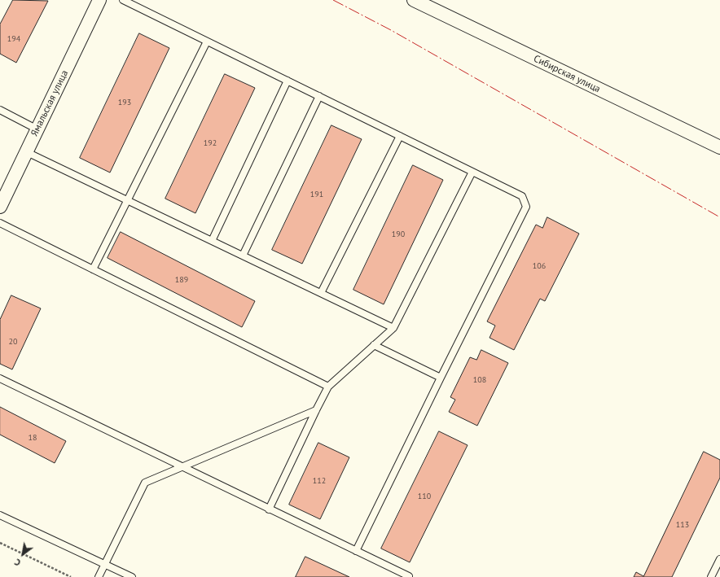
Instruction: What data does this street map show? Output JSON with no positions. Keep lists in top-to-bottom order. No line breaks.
{"streets":{"street":["Сибирская улица","Ямальская улица"]},"house_numbers":["194","193","192","191","190","106","189","20","108","18","112","110","113"],"north":"bottom left"}
